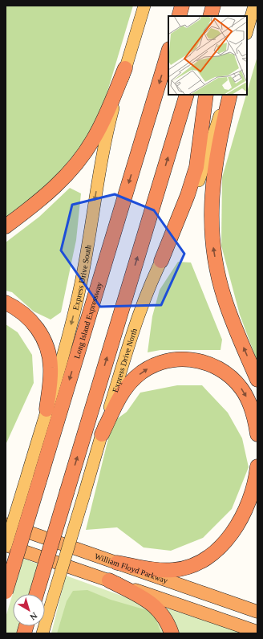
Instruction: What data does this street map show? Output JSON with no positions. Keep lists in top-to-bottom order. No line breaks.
{"streets":{"highway":["Long Island Expressway","William Floyd Parkway"],"main road":["Express Drive South","Express Drive North"]},"crossings":[["Express Drive South","Long Island Expressway"]],"one_way":["Express Drive South"],"north":"bottom right"}
